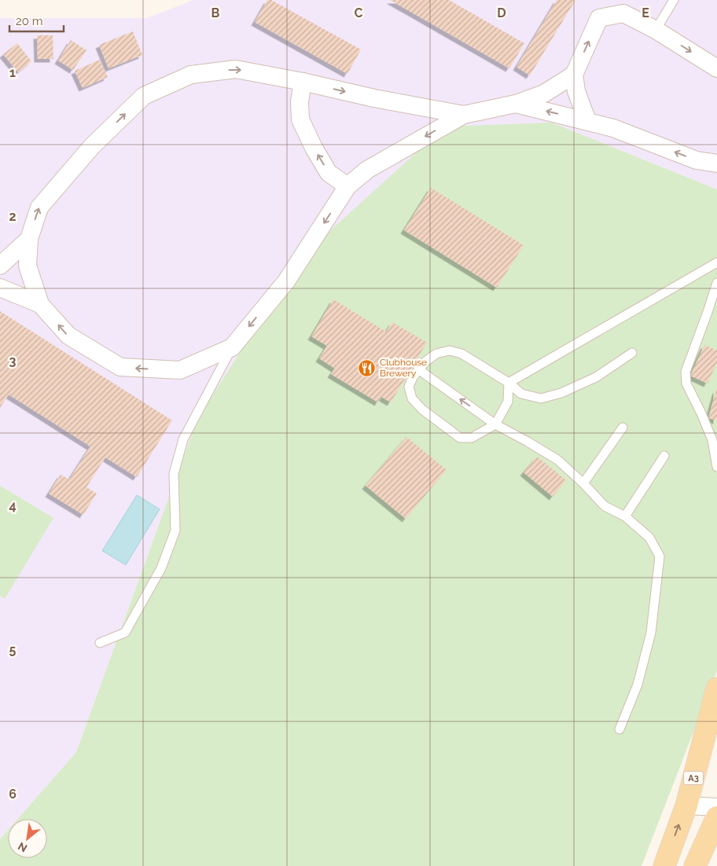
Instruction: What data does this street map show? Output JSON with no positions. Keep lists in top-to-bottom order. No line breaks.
{"streets":{"main road":["A3"]},"places":{"restaurant":["Clubhouse Brewery"]},"scale_bar":"20 m","north":"bottom left","grid":{"columns":["B","C","D","E"],"rows":["1","2","3","4","5","6"]}}
